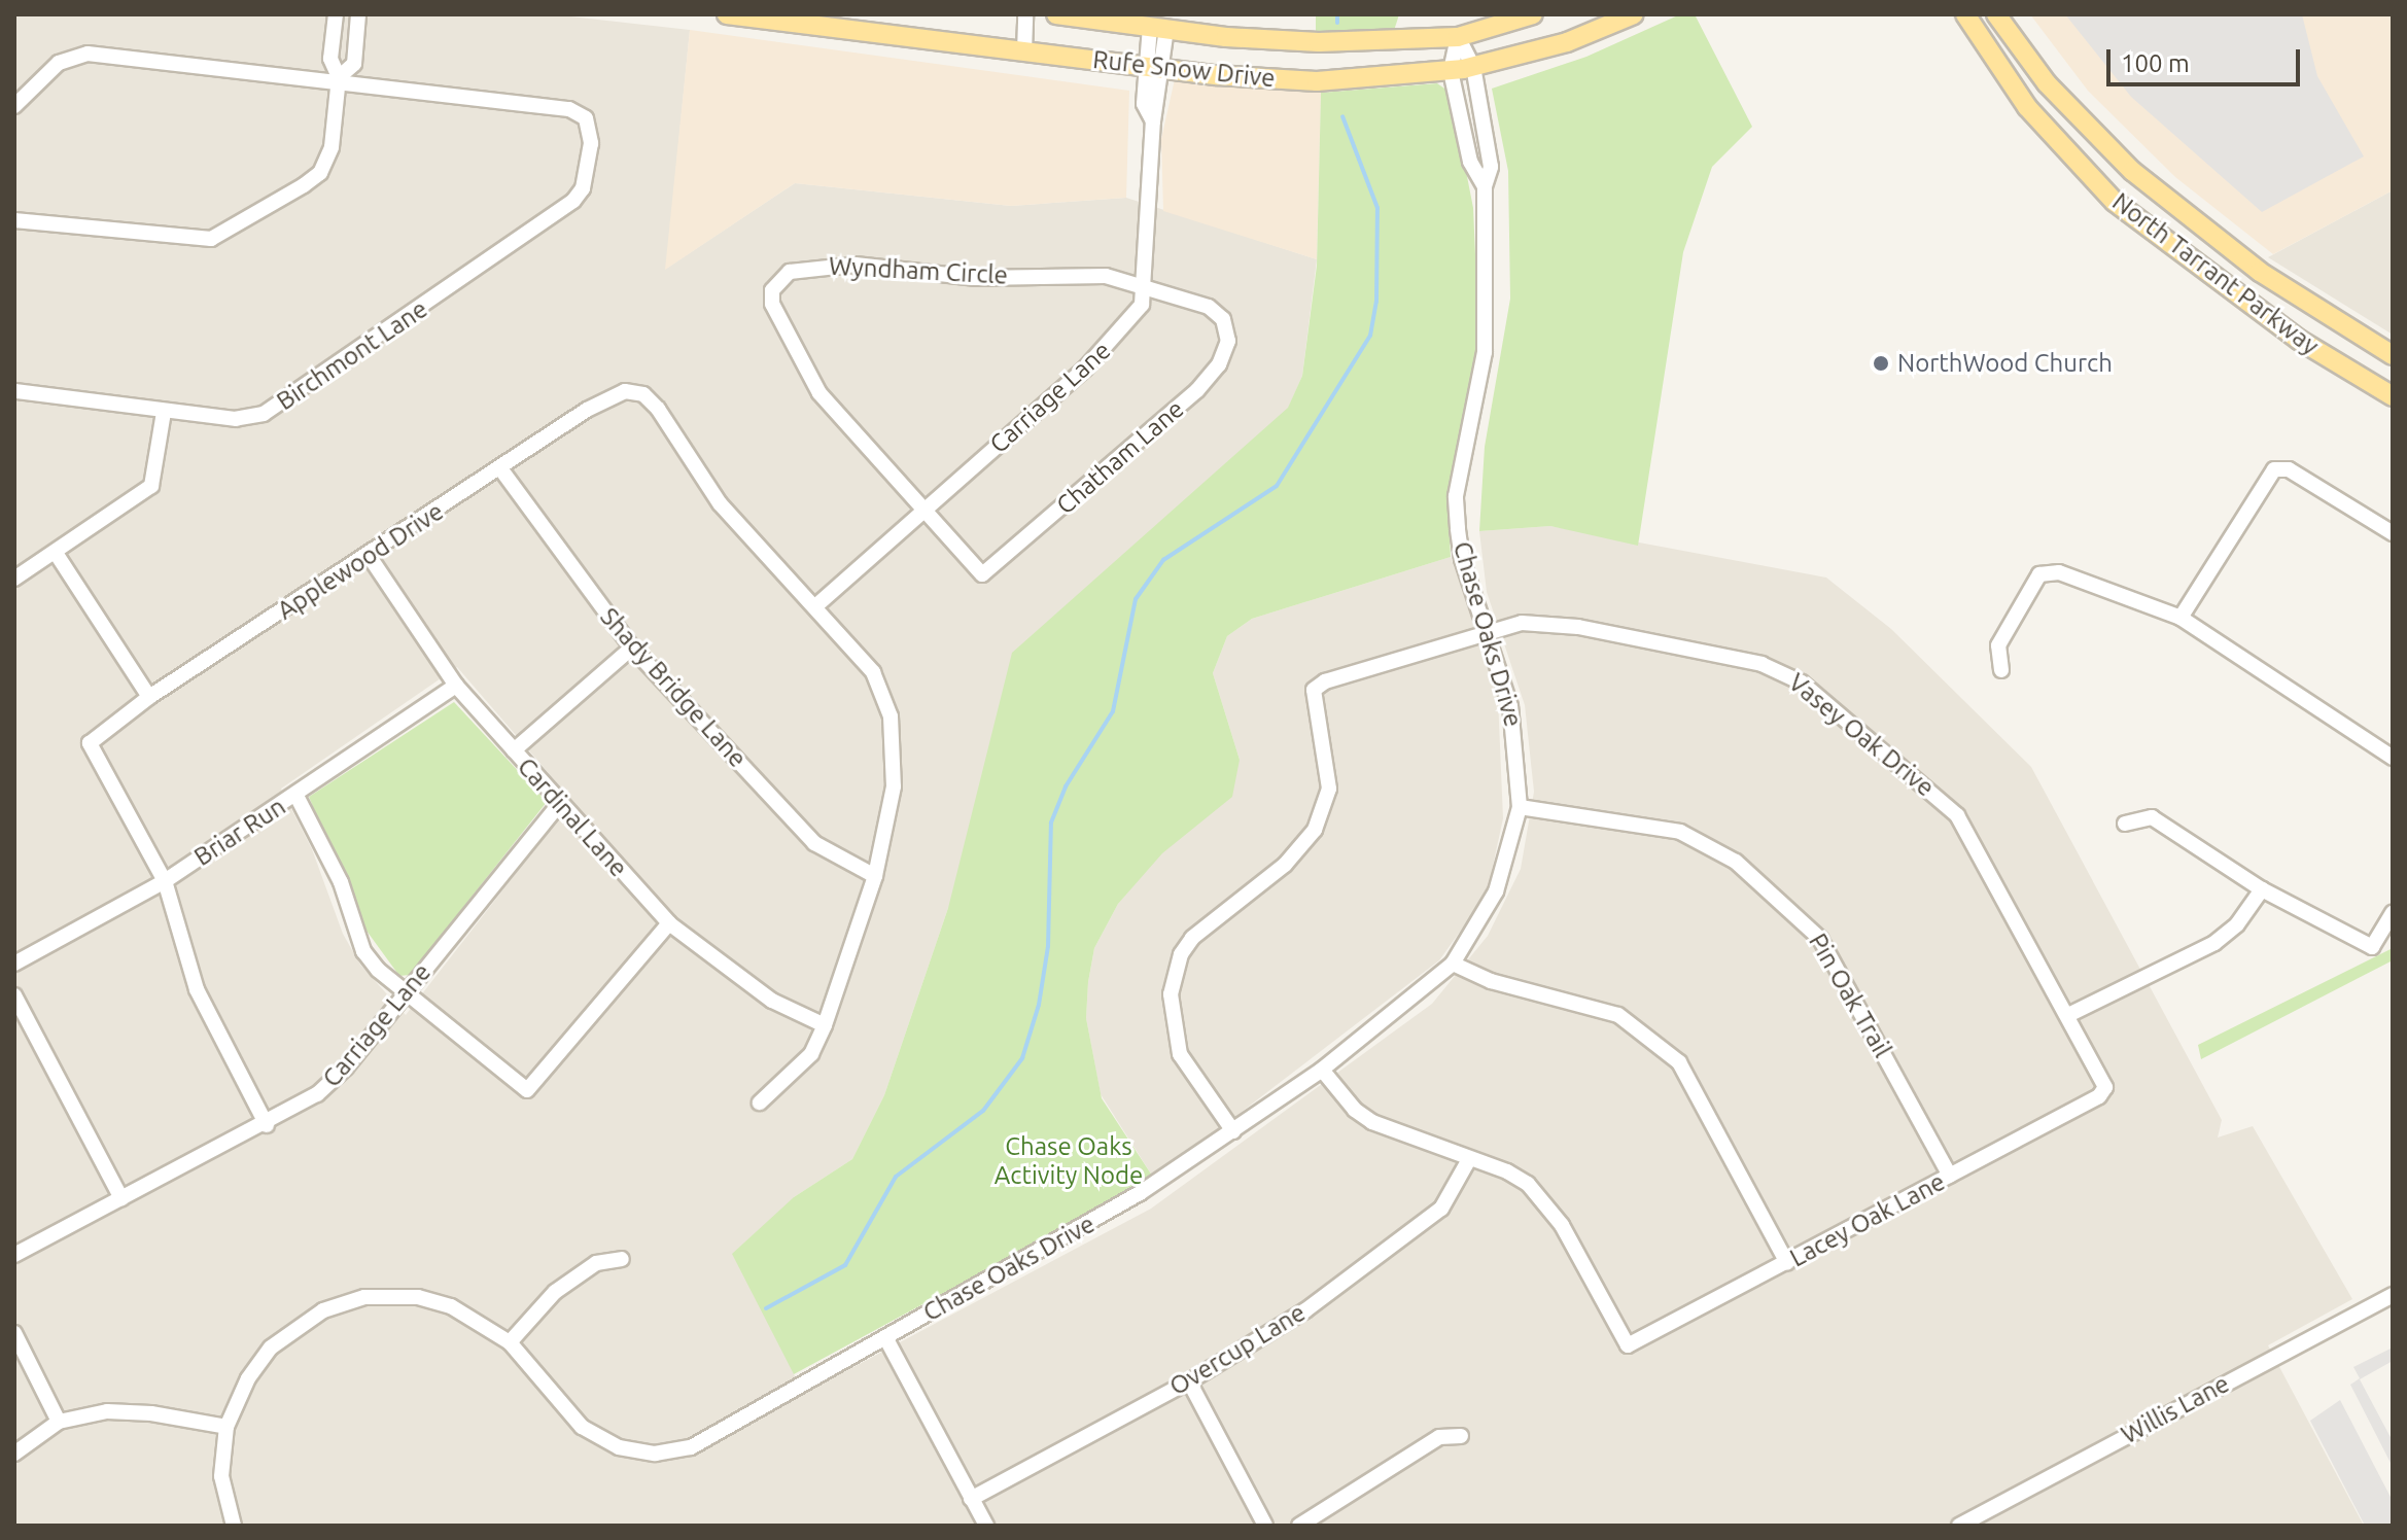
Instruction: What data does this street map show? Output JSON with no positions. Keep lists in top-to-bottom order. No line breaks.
{"streets":{"main road":["Rufe Snow Drive","North Tarrant Parkway"],"street":["Wyndham Circle","Birchmont Lane","Carriage Lane","Chatham Lane","Applewood Drive","Chase Oaks Drive","Shady Bridge Lane","Vasey Oak Drive","Cardinal Lane","Briar Run","Pin Oak Trail","Lacey Oak Lane","Overcup Lane","Willis Lane"]},"crossings":[["Rufe Snow Drive","Carriage Lane"],["Rufe Snow Drive","Chase Oaks Drive"],["Wyndham Circle","Carriage Lane"],["Wyndham Circle","Chatham Lane"],["Carriage Lane","Chatham Lane"],["Carriage Lane","Applewood Drive"],["Carriage Lane","Cardinal Lane"],["Applewood Drive","Shady Bridge Lane"],["Applewood Drive","Cardinal Lane"],["Applewood Drive","Briar Run"],["Chase Oaks Drive","Vasey Oak Drive"],["Chase Oaks Drive","Pin Oak Trail"],["Vasey Oak Drive","Lacey Oak Lane"],["Cardinal Lane","Briar Run"],["Pin Oak Trail","Lacey Oak Lane"],["Lacey Oak Lane","Overcup Lane"]],"parks":["Chase Oaks Activity Node"],"places":["NorthWood Church"],"scale_bar":"100 m"}
